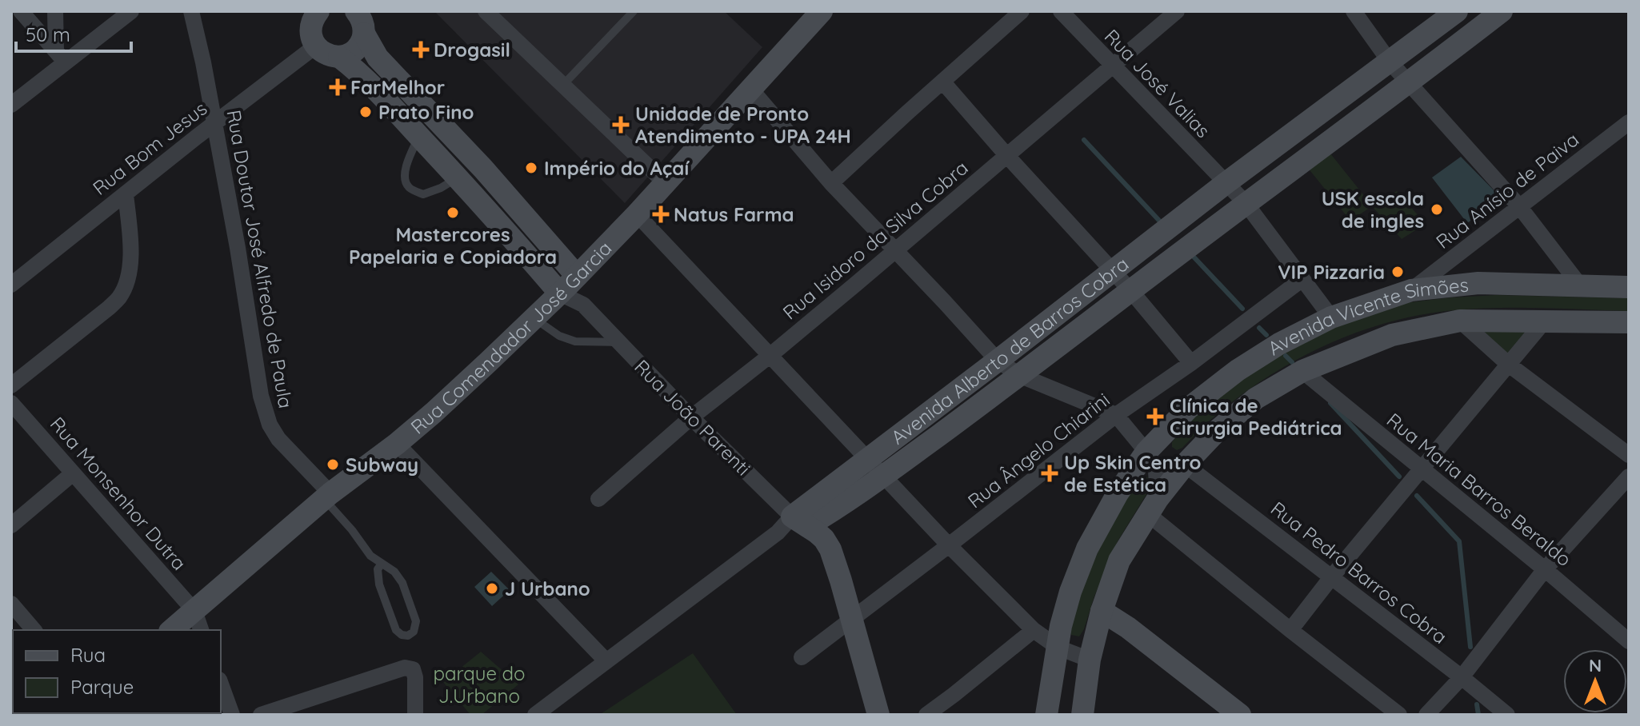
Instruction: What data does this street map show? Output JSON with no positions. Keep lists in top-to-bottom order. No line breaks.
{"streets":{"street":["Rua José Valias","Rua Bom Jesus","Rua Anísio de Paiva","Rua Isidoro da Silva Cobra","Rua Doutor José Alfredo de Paula","Avenida Vicente Simões","Rua Comendador José Garcia","Avenida Alberto de Barros Cobra","Rua João Parenti","Rua Ângelo Chiarini","Rua Maria Barros Beraldo","Rua Monsenhor Dutra","Rua Pedro Barros Cobra"]},"crossings":[["Rua José Valias","Rua Isidoro da Silva Cobra"],["Rua José Valias","Avenida Alberto de Barros Cobra"],["Rua Bom Jesus","Rua Doutor José Alfredo de Paula"],["Rua Anísio de Paiva","Avenida Vicente Simões"],["Rua Isidoro da Silva Cobra","Rua João Parenti"],["Rua Doutor José Alfredo de Paula","Rua Comendador José Garcia"],["Avenida Vicente Simões","Rua Maria Barros Beraldo"],["Avenida Vicente Simões","Rua Pedro Barros Cobra"],["Rua Comendador José Garcia","Rua João Parenti"],["Rua Comendador José Garcia","Rua Monsenhor Dutra"],["Avenida Alberto de Barros Cobra","Rua João Parenti"]],"parks":["parque do J.Urbano"],"places":{"health":["Drogasil","FarMelhor","Unidade de Pronto Atendimento - UPA 24H","Natus Farma","Clínica de Cirurgia Pediátrica","Up Skin Centro de Estética"],"other":["Prato Fino","Império do Açaí","USK escola de ingles","Mastercores Papelaria e Copiadora","VIP Pizzaria","Subway","J Urbano"]},"legend":["Rua","Parque"],"scale_bar":"50 m","north":"top"}
